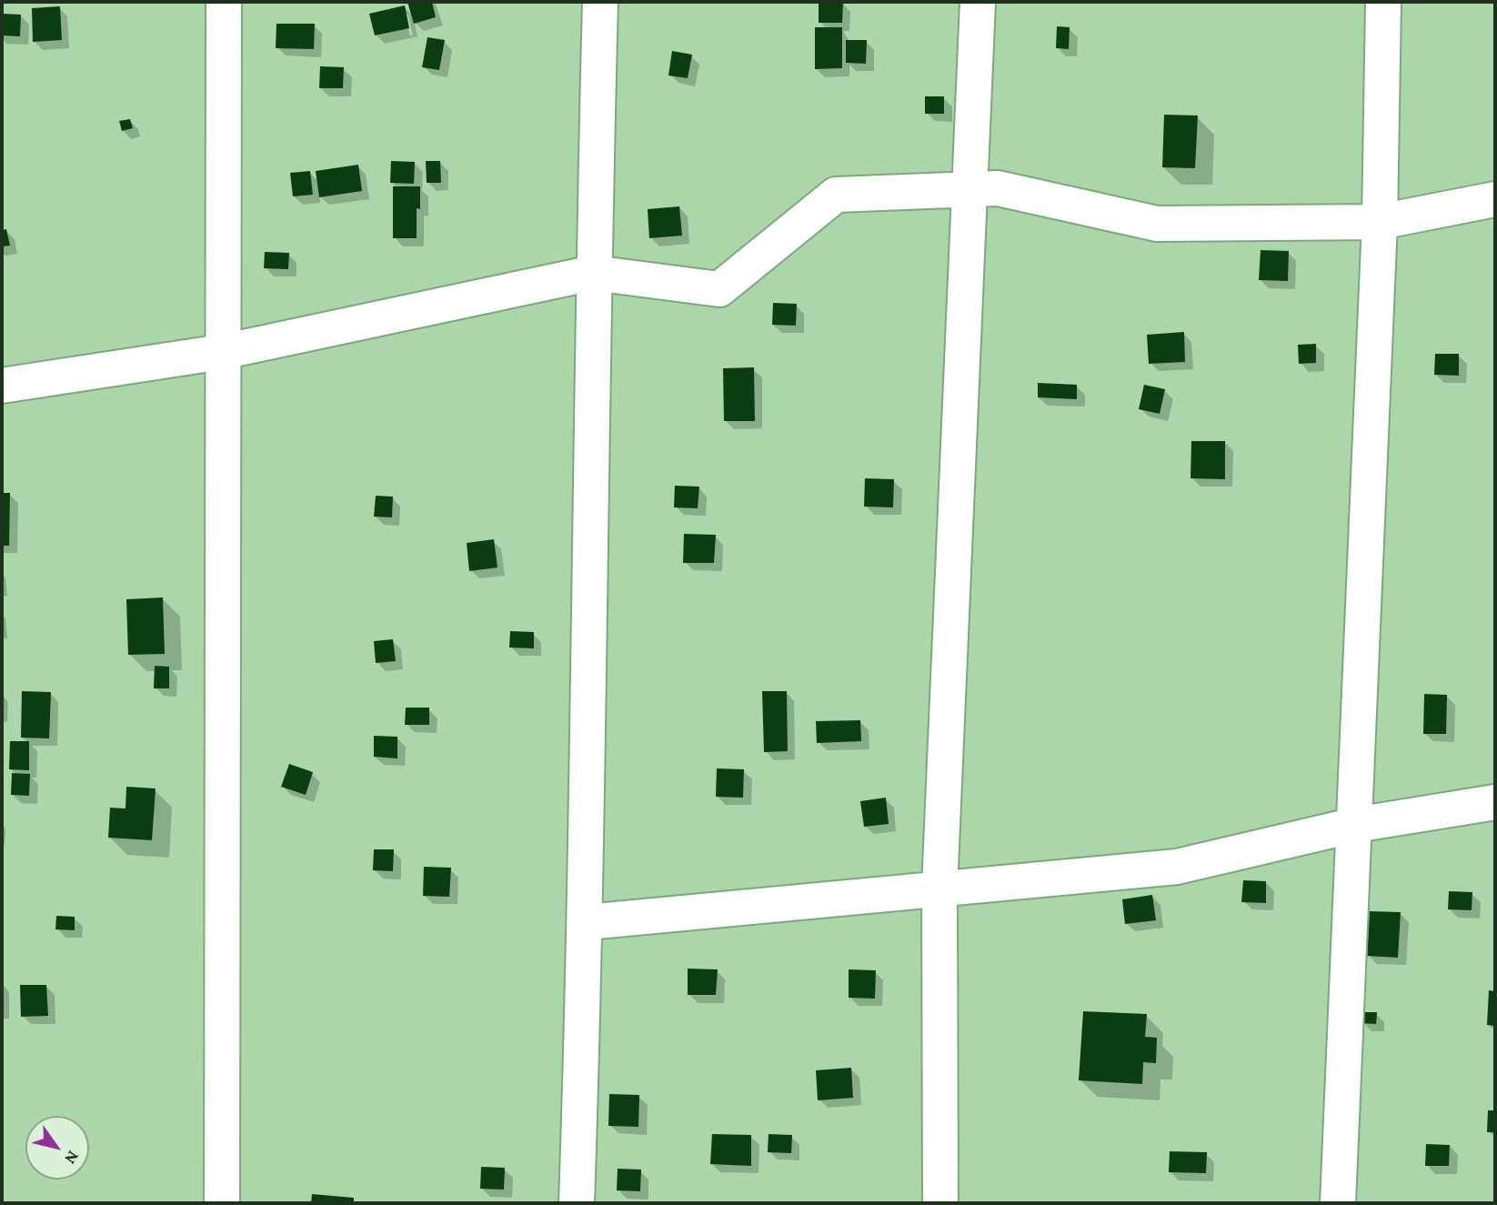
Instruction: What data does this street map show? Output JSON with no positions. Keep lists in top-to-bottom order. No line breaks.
{"north":"bottom right"}
